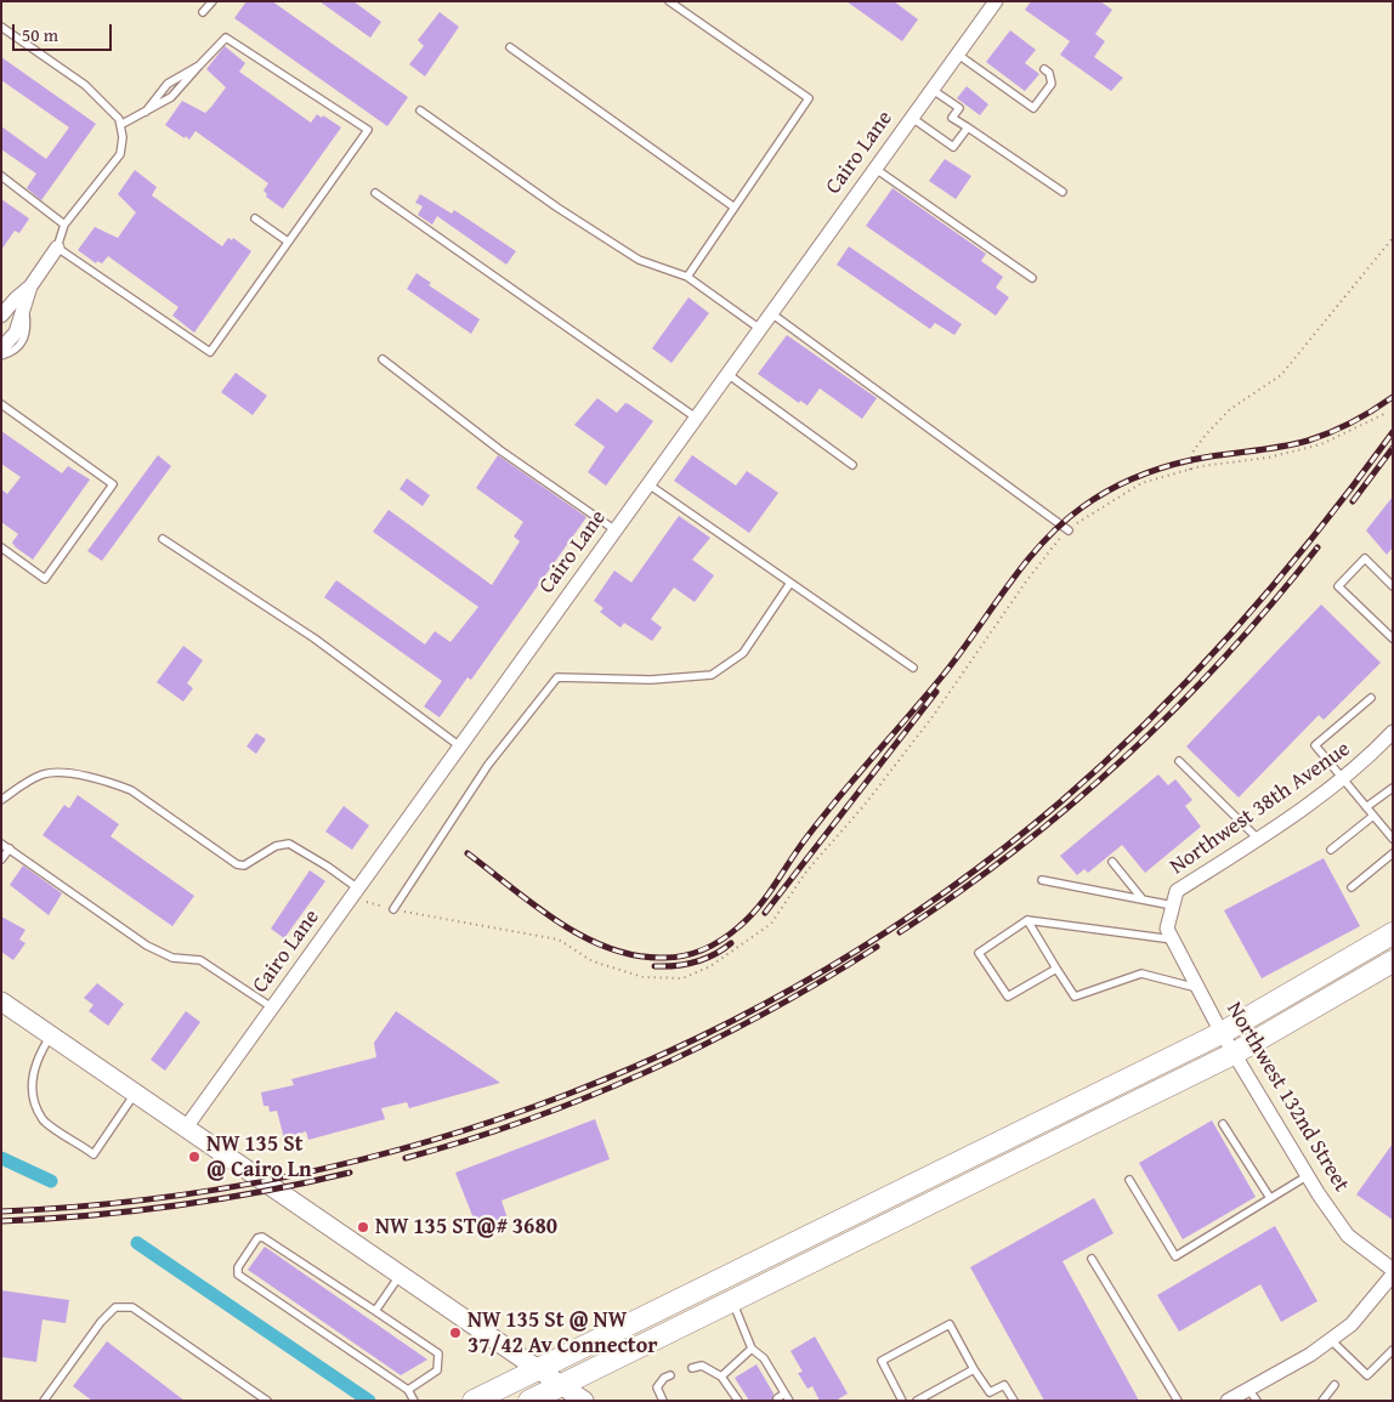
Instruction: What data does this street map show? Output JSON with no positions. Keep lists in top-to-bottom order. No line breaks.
{"streets":{"street":["Cairo Lane","Northwest 38th Avenue","Northwest 132nd Street"]},"crossings":[["Northwest 38th Avenue","Northwest 132nd Street"]],"places":["NW 135 St @ Cairo Ln","NW 135 ST@# 3680","NW 135 St @ NW 37/42 Av Connector"],"scale_bar":"50 m"}
